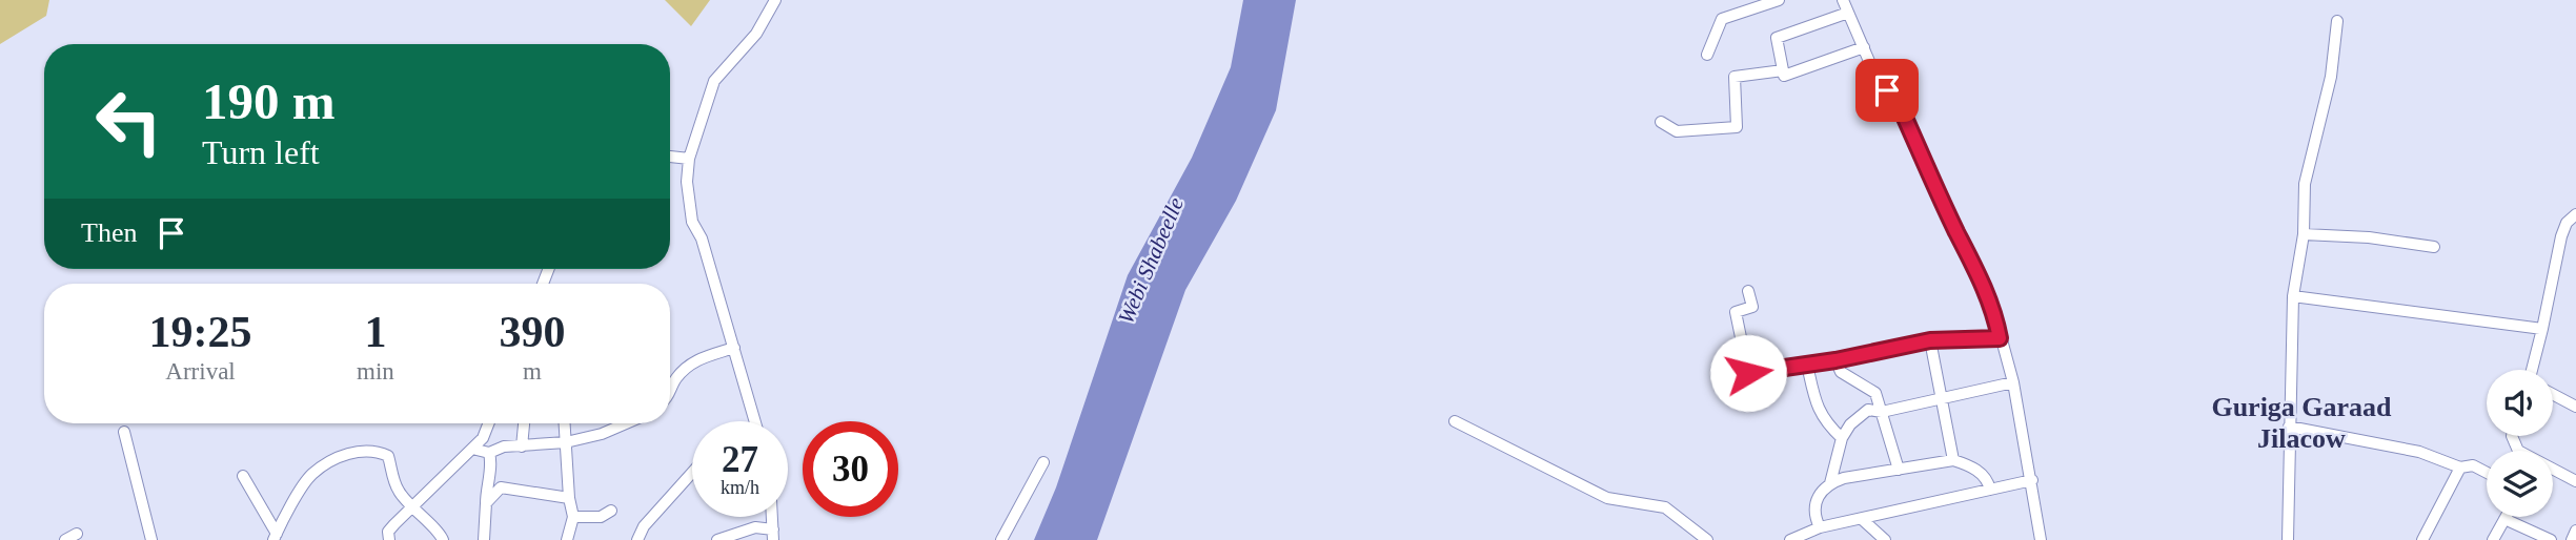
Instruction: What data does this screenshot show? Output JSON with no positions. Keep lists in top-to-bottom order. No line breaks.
{"districts":["Guriga Garaad Jilacow"],"water":["Webi Shabeelle"],"page":{"turn":["190 m","Turn left"],"then":"Then","eta":["19:25","Arrival","1","min","390","m"],"speed":"27 km/h","limit":"30"}}
